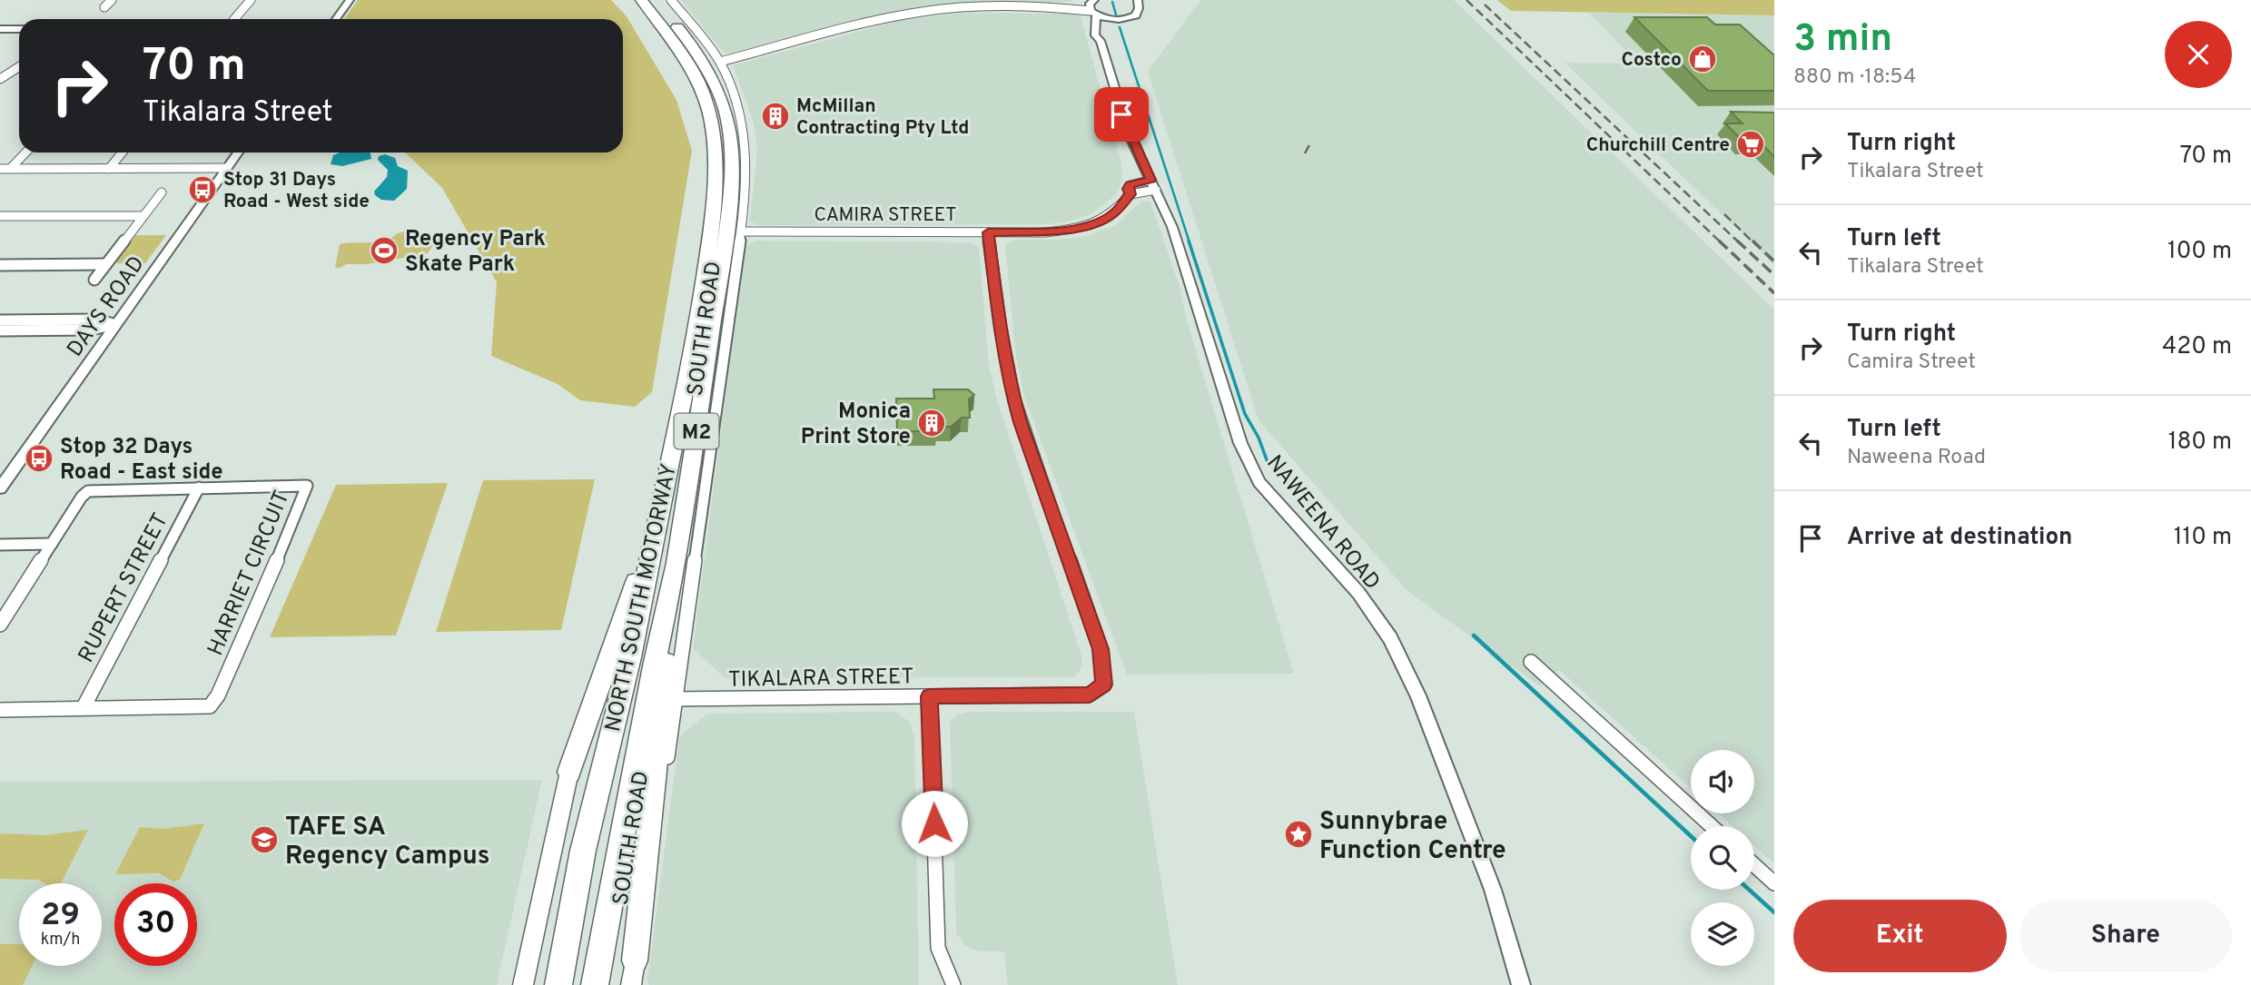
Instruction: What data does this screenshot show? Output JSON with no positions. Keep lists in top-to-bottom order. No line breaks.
{"streets":{"highway":["M2","NORTH SOUTH MOTORWAY"],"main road":["SOUTH ROAD"],"street":["CAMIRA STREET","DAYS ROAD","NAWEENA ROAD","HARRIET CIRCUIT","RUPERT STREET","TIKALARA STREET"]},"crossings":[["CAMIRA STREET","SOUTH ROAD"],["CAMIRA STREET","NAWEENA ROAD"],["CAMIRA STREET","TIKALARA STREET"],["SOUTH ROAD","TIKALARA STREET"],["M2","NORTH SOUTH MOTORWAY"],["HARRIET CIRCUIT","RUPERT STREET"]],"places":{"shop":["Costco"],"building":["McMillan Contracting Pty Ltd","Monica Print Store"],"supermarket":["Churchill Centre"],"bus stop":["Stop 31 Days Road - West side","Stop 32 Days Road - East side"],"sports":["Regency Park Skate Park"],"place":["Sunnybrae Function Centre"],"school or university":["TAFE SA Regency Campus"]},"page":{"heading":["3 min","880 m · 18:54"],"turn":["70 m","Tikalara Street"],"list":[{"name":"Turn right","note":"Tikalara Street","value":"70 m"},{"name":"Turn left","note":"Tikalara Street","value":"100 m"},{"name":"Turn right","note":"Camira Street","value":"420 m"},{"name":"Turn left","note":"Naweena Road","value":"180 m"},{"name":"Arrive at destination","value":"110 m"}],"speed":"29 km/h","limit":"30","buttons":["Exit","Share"]}}
